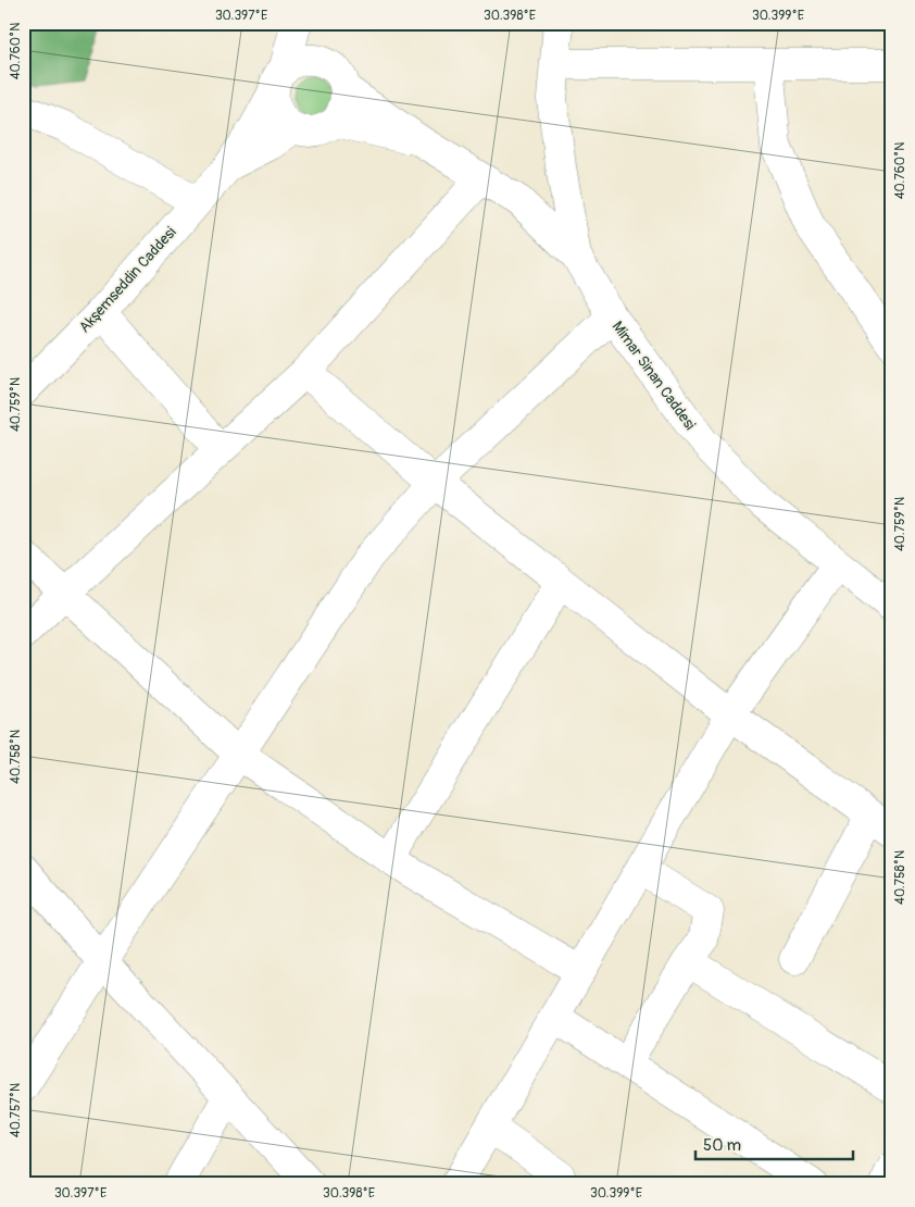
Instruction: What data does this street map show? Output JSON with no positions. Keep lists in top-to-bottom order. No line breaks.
{"streets":{"street":["Akşemseddin Caddesi","Mimar Sinan Caddesi"]},"scale_bar":"50 m","coordinates":["30.397°E","30.398°E","30.399°E","40.760°N","40.759°N","40.758°N","40.757°N"]}
